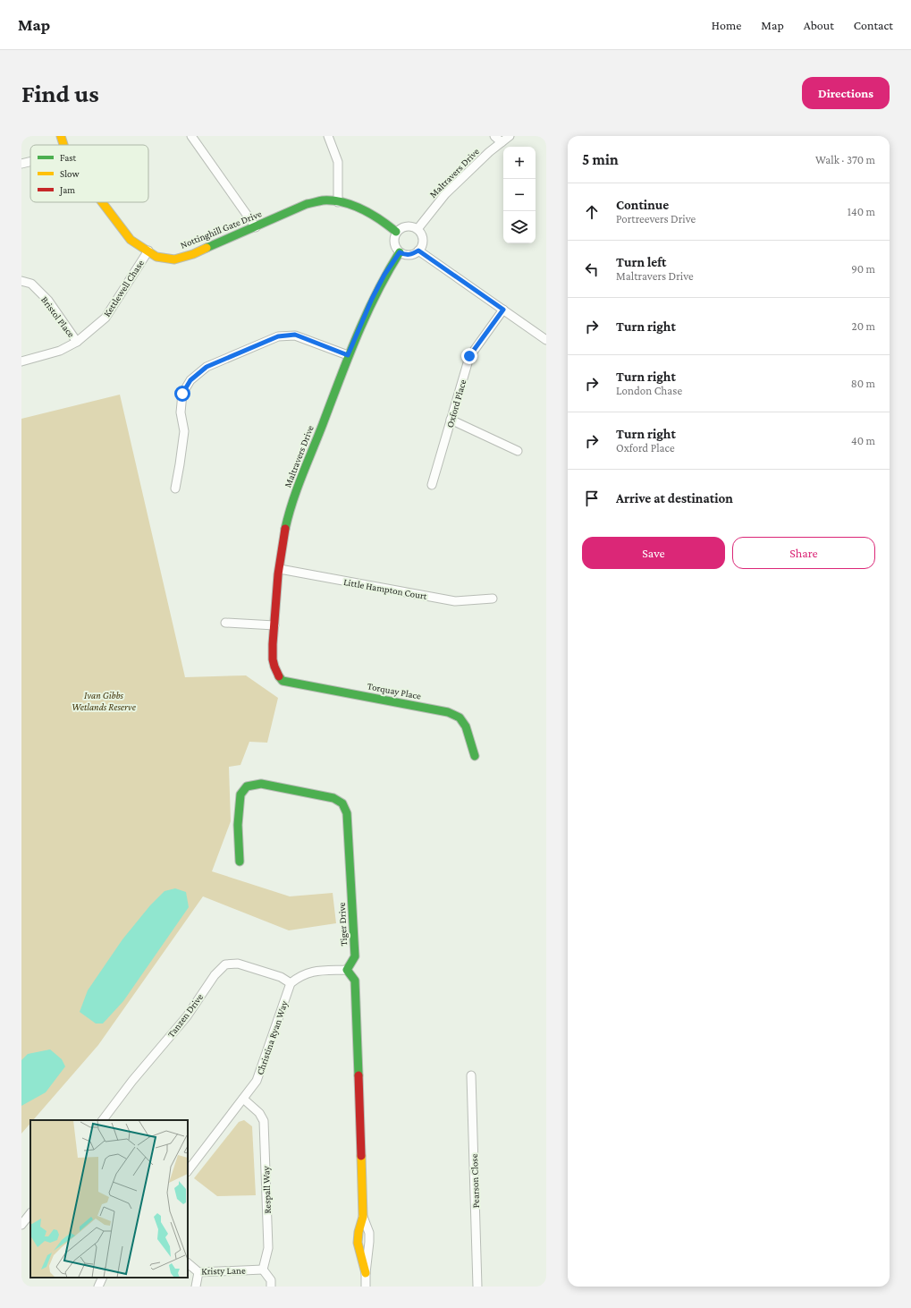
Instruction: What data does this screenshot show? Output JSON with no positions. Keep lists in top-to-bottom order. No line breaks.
{"streets":{"street":["Maltravers Drive","Nottinghill Gate Drive","Kettlewell Chase","Bristol Place","Oxford Place","Little Hampton Court","Torquay Place","Tiger Drive","Tanzen Drive","Christina Ryan Way","Pearson Close","Respall Way","Kristy Lane"]},"crossings":[["Maltravers Drive","Nottinghill Gate Drive"],["Maltravers Drive","Little Hampton Court"],["Maltravers Drive","Torquay Place"],["Nottinghill Gate Drive","Kettlewell Chase"],["Kettlewell Chase","Bristol Place"],["Tanzen Drive","Christina Ryan Way"],["Christina Ryan Way","Respall Way"],["Respall Way","Kristy Lane"]],"parks":["Ivan Gibbs Wetlands Reserve"],"legend":["Fast","Slow","Jam"],"page":{"header":"Map","nav":["Home","Map","About","Contact"],"buttons":["Directions",["Save","Share"]],"title":"Find us","heading":["5 min","Walk · 370 m"],"map_buttons":["+","−"],"list":[["Continue","Portreevers Drive","140 m"],["Turn left","Maltravers Drive","90 m"],["Turn right","20 m"],["Turn right","London Chase","80 m"],["Turn right","Oxford Place","40 m"],"Arrive at destination"]}}
